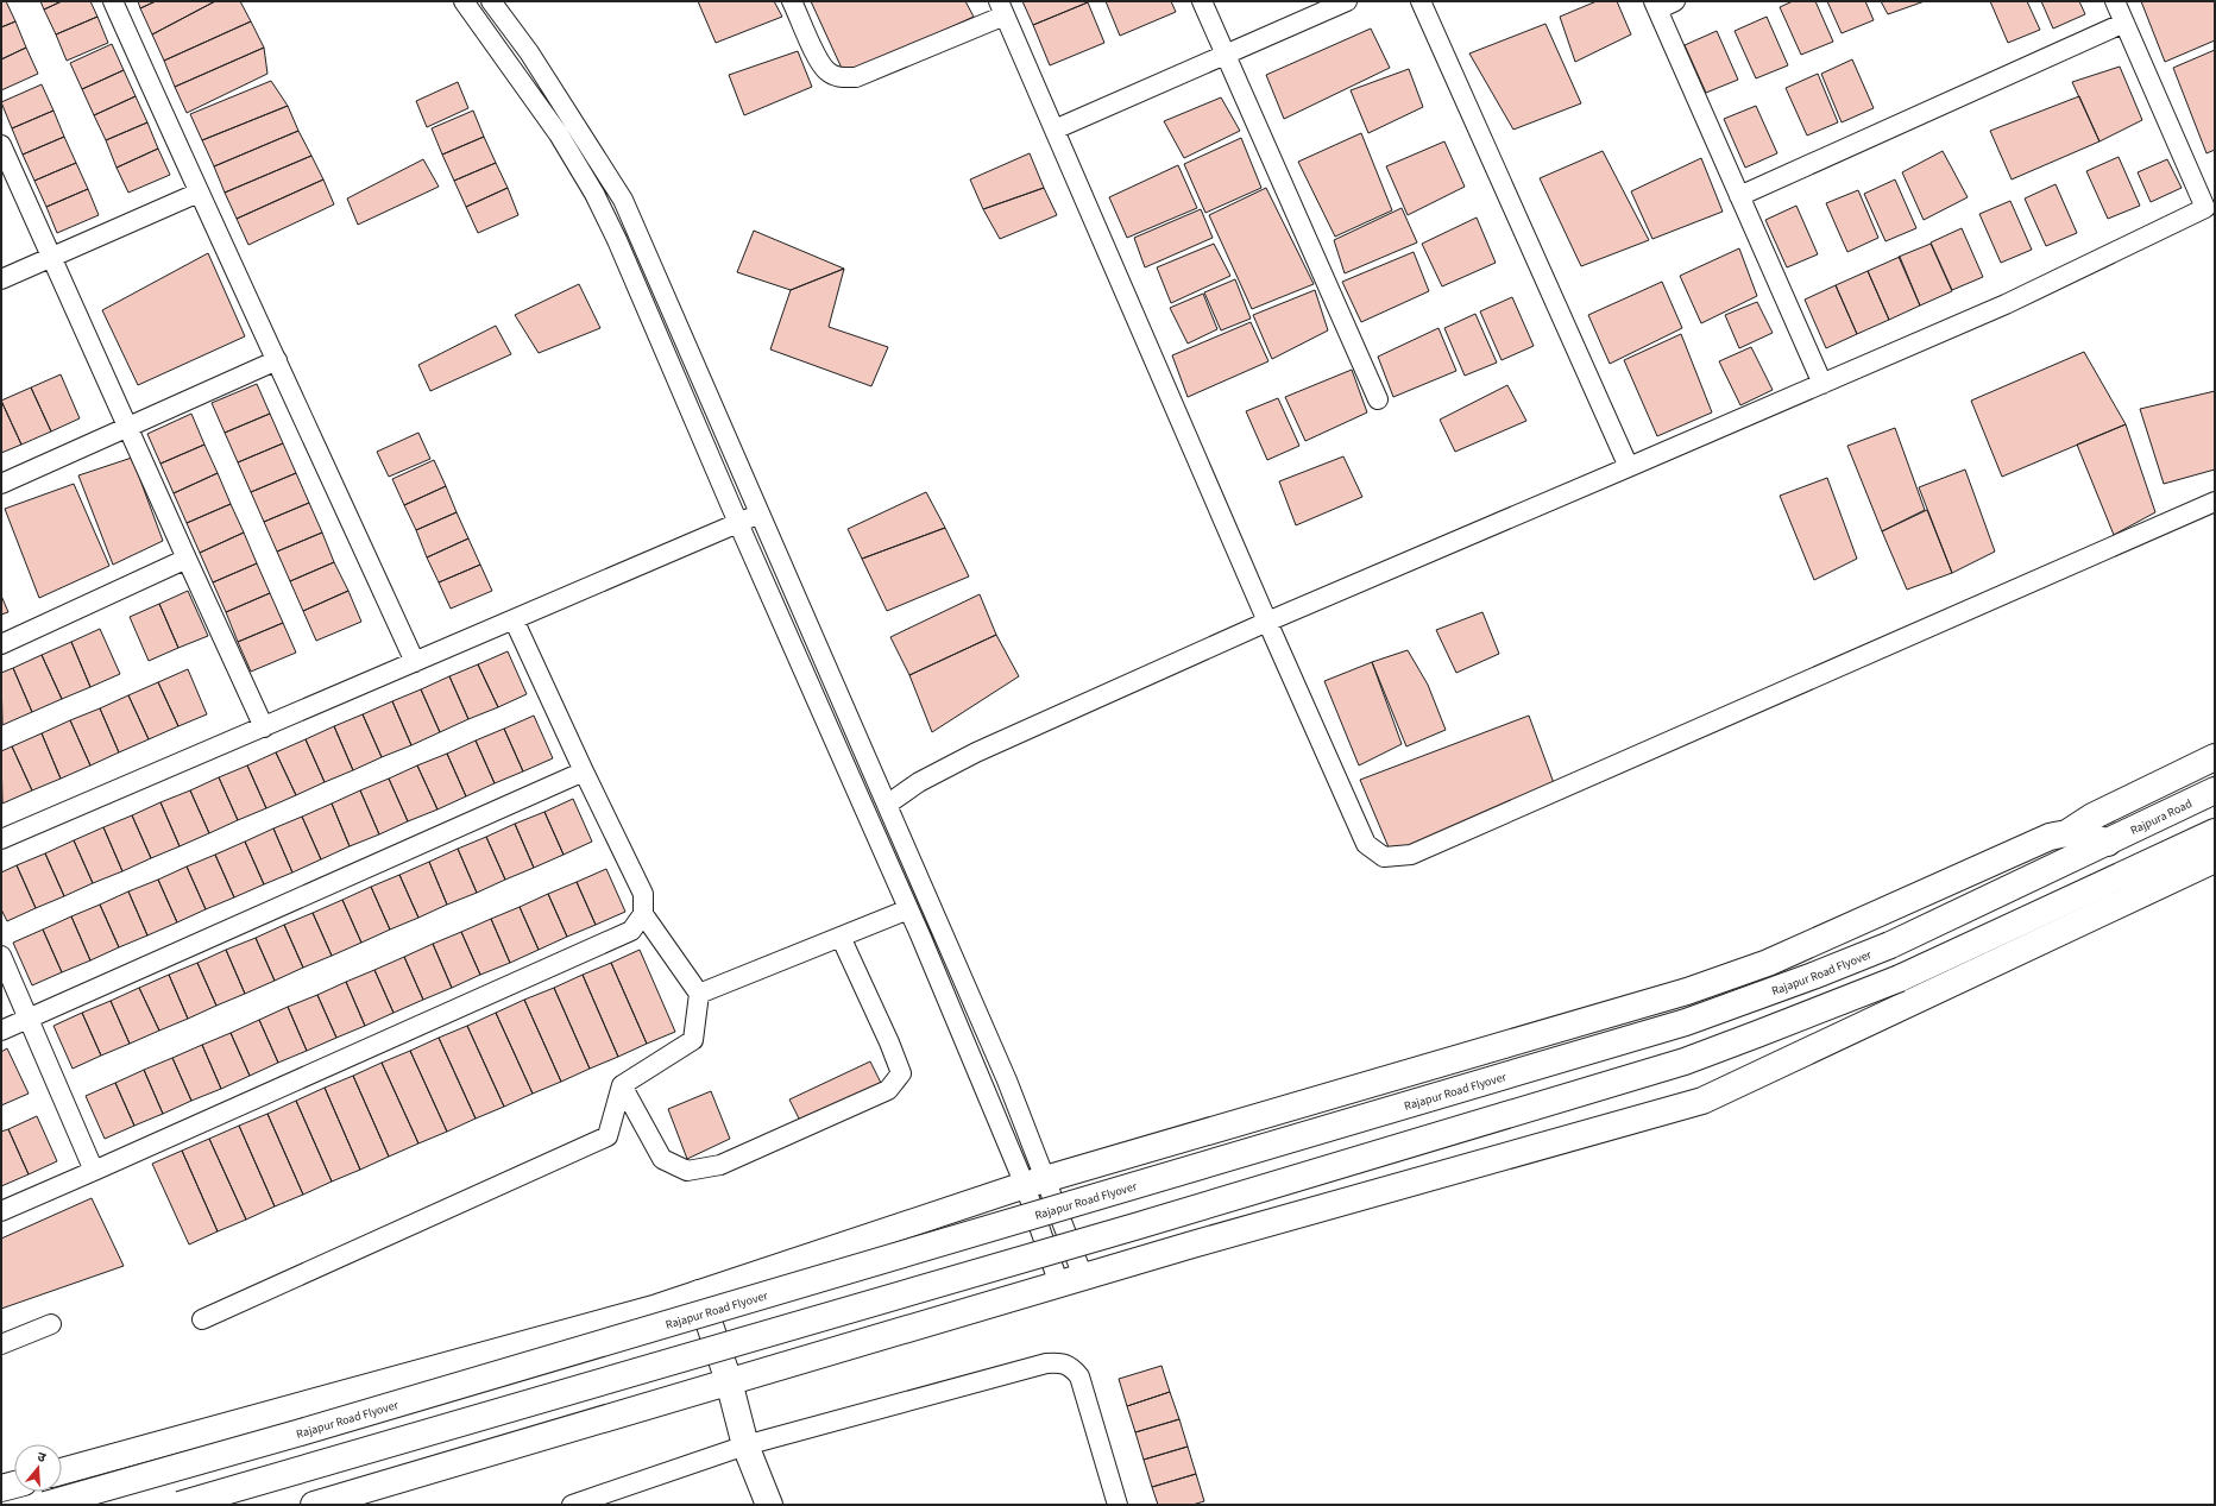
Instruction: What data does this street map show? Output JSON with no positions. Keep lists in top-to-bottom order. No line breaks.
{"streets":{"main road":["Rajpura Road","Rajapur Road Flyover"]},"crossings":[["Rajpura Road","Rajapur Road Flyover"]],"north":"top"}
